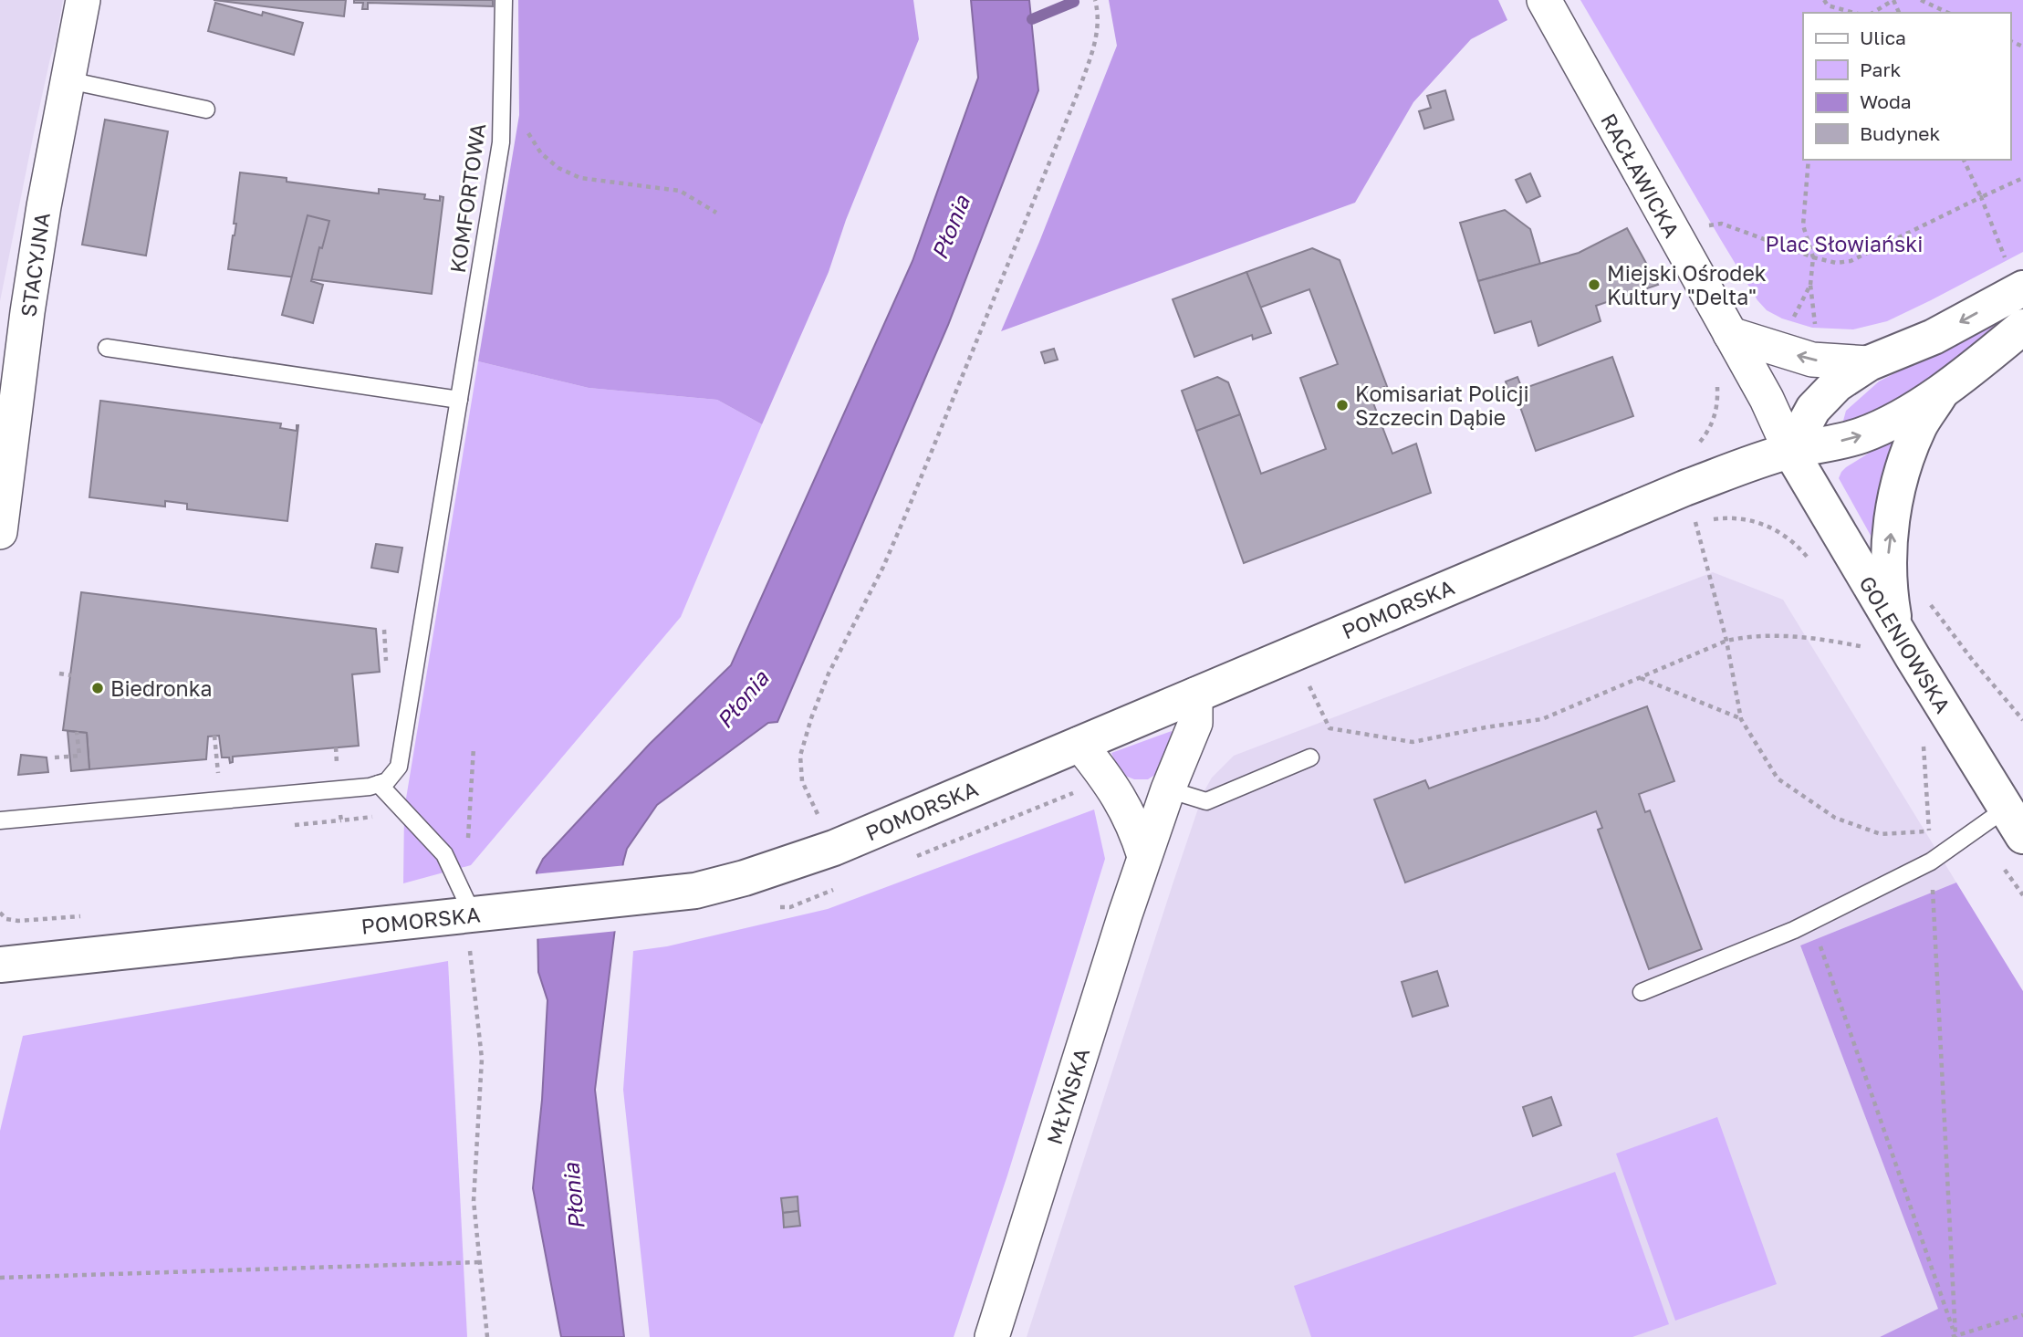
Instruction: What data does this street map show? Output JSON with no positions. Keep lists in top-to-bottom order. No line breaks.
{"streets":{"street":["RACŁAWICKA","STACYJNA","POMORSKA","GOLENIOWSKA","MŁYŃSKA"],"lane":["KOMFORTOWA"]},"crossings":[["RACŁAWICKA","POMORSKA"],["RACŁAWICKA","GOLENIOWSKA"],["POMORSKA","GOLENIOWSKA"],["POMORSKA","MŁYŃSKA"]],"water":["Płonia"],"parks":["Plac Słowiański"],"places":["Miejski Ośrodek Kultury \"Delta\"","Komisariat Policji Szczecin Dąbie","Biedronka"],"legend":["Ulica","Park","Woda","Budynek"]}
